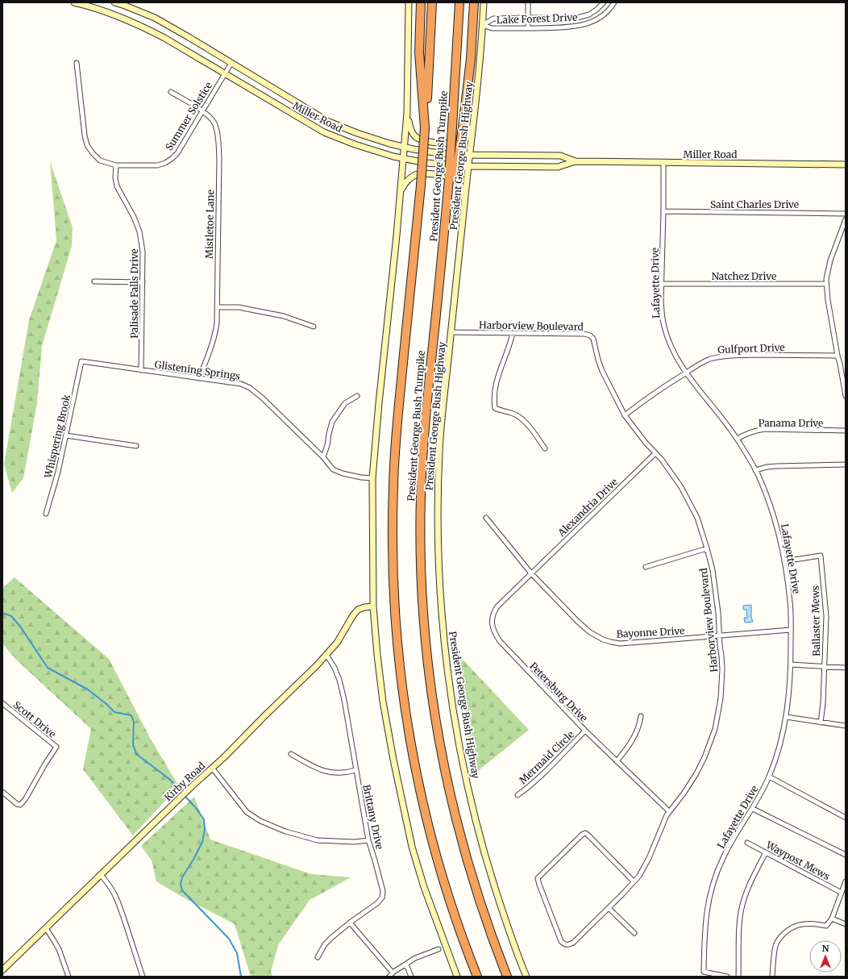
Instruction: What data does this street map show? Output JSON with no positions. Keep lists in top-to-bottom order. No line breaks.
{"streets":{"highway":["President George Bush Turnpike"],"main road":["Miller Road","President George Bush Highway","Kirby Road"],"street":["Lake Forest Drive","Summer Solstice","Saint Charles Drive","Mistletoe Lane","Natchez Drive","Lafayette Drive","Palisade Falls Drive","Harborview Boulevard","Gulfport Drive","Glistening Springs","Panama Drive","Whispering Brook","Alexandria Drive","Ballaster Mews","Bayonne Drive","Petersburg Drive","Scott Drive","Mermaid Circle","Brittany Drive","Waypost Mews"]},"crossings":[["Lake Forest Drive","President George Bush Highway"],["Summer Solstice","Miller Road"],["Summer Solstice","Mistletoe Lane"],["Summer Solstice","Palisade Falls Drive"],["Miller Road","President George Bush Highway"],["Miller Road","Lafayette Drive"],["President George Bush Highway","Harborview Boulevard"],["Saint Charles Drive","Lafayette Drive"],["Mistletoe Lane","Glistening Springs"],["Natchez Drive","Lafayette Drive"],["Lafayette Drive","Gulfport Drive"],["Lafayette Drive","Panama Drive"],["Lafayette Drive","Ballaster Mews"],["Lafayette Drive","Bayonne Drive"],["Palisade Falls Drive","Glistening Springs"],["Harborview Boulevard","Gulfport Drive"],["Harborview Boulevard","Alexandria Drive"],["Harborview Boulevard","Bayonne Drive"],["Harborview Boulevard","Petersburg Drive"],["Glistening Springs","Whispering Brook"],["Alexandria Drive","Bayonne Drive"],["Alexandria Drive","Petersburg Drive"],["Bayonne Drive","Petersburg Drive"],["Petersburg Drive","Mermaid Circle"],["Kirby Road","Brittany Drive"]],"north":"top"}
